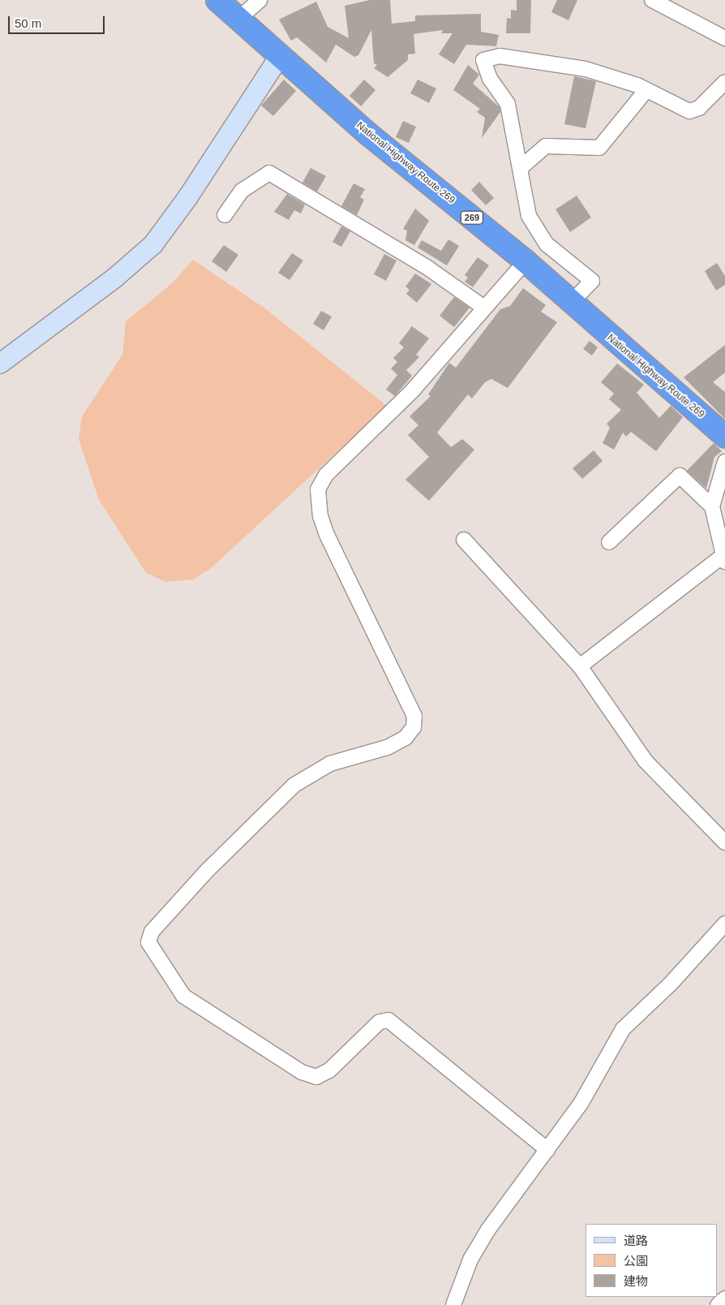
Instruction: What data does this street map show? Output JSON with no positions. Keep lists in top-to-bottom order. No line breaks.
{"streets":{"highway":["National Highway Route 269","269"]},"legend":["道路","公園","建物"],"scale_bar":"50 m"}
